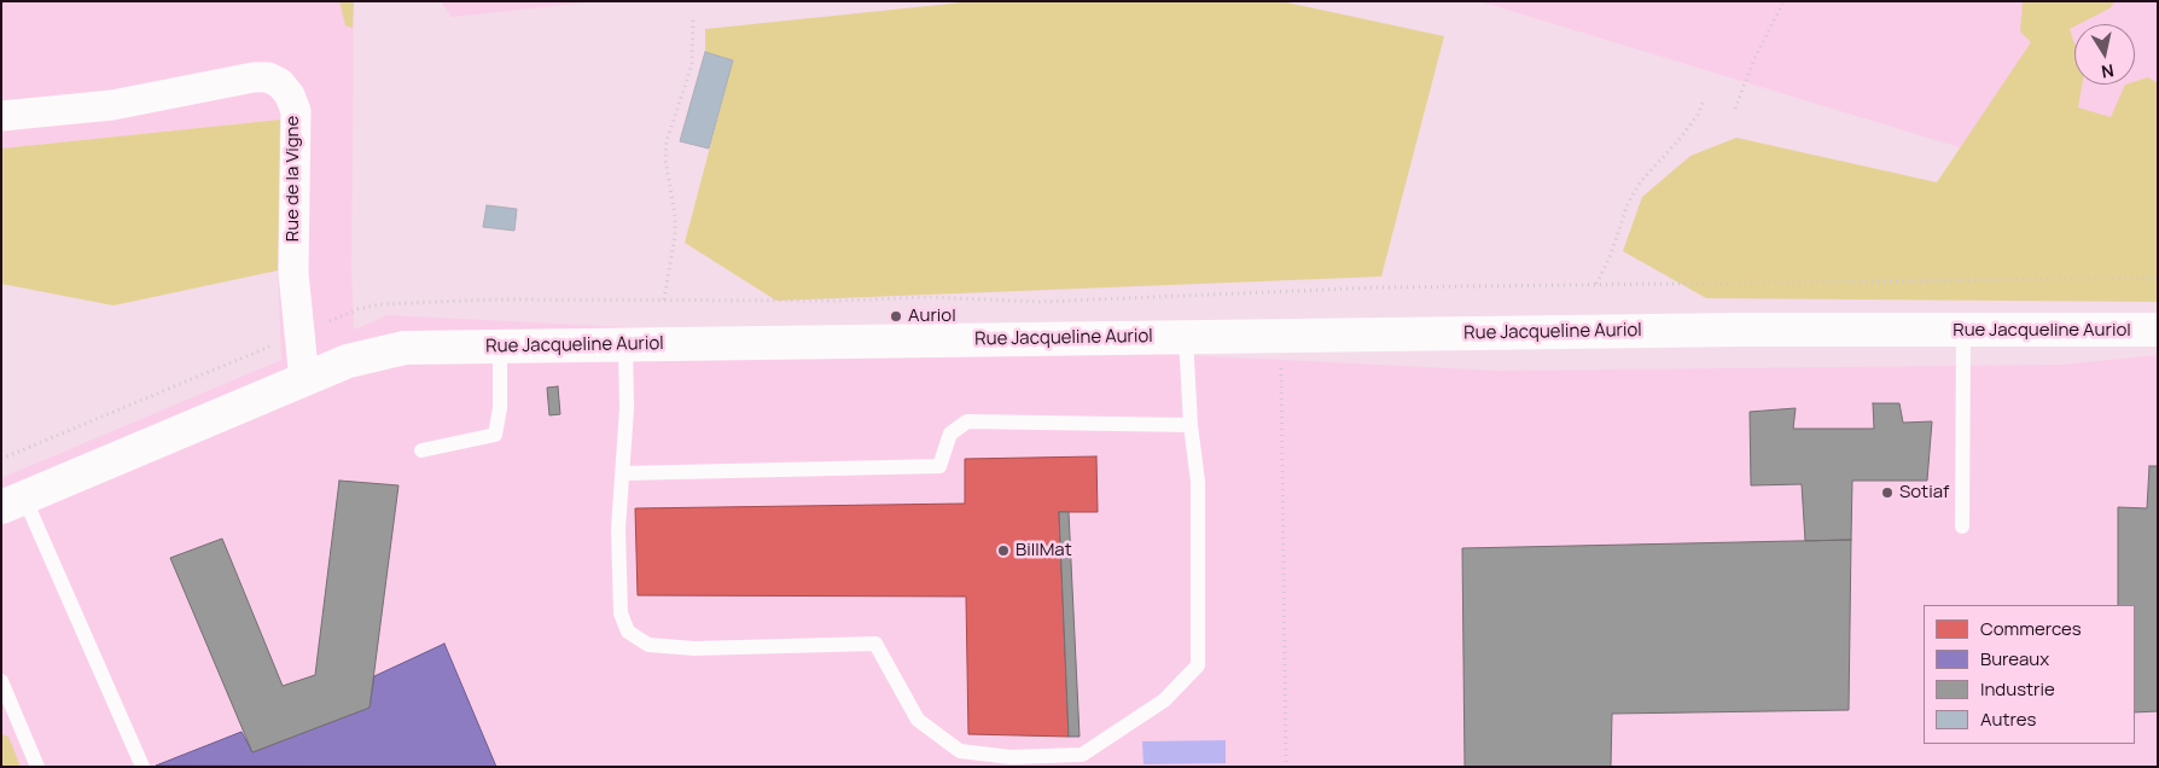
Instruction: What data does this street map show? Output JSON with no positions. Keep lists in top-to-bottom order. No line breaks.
{"streets":{"street":["Rue de la Vigne","Rue Jacqueline Auriol"]},"crossings":[["Rue de la Vigne","Rue Jacqueline Auriol"]],"places":["Auriol","Sotiaf","BillMat"],"legend":["Commerces","Bureaux","Industrie","Autres"],"north":"bottom"}
